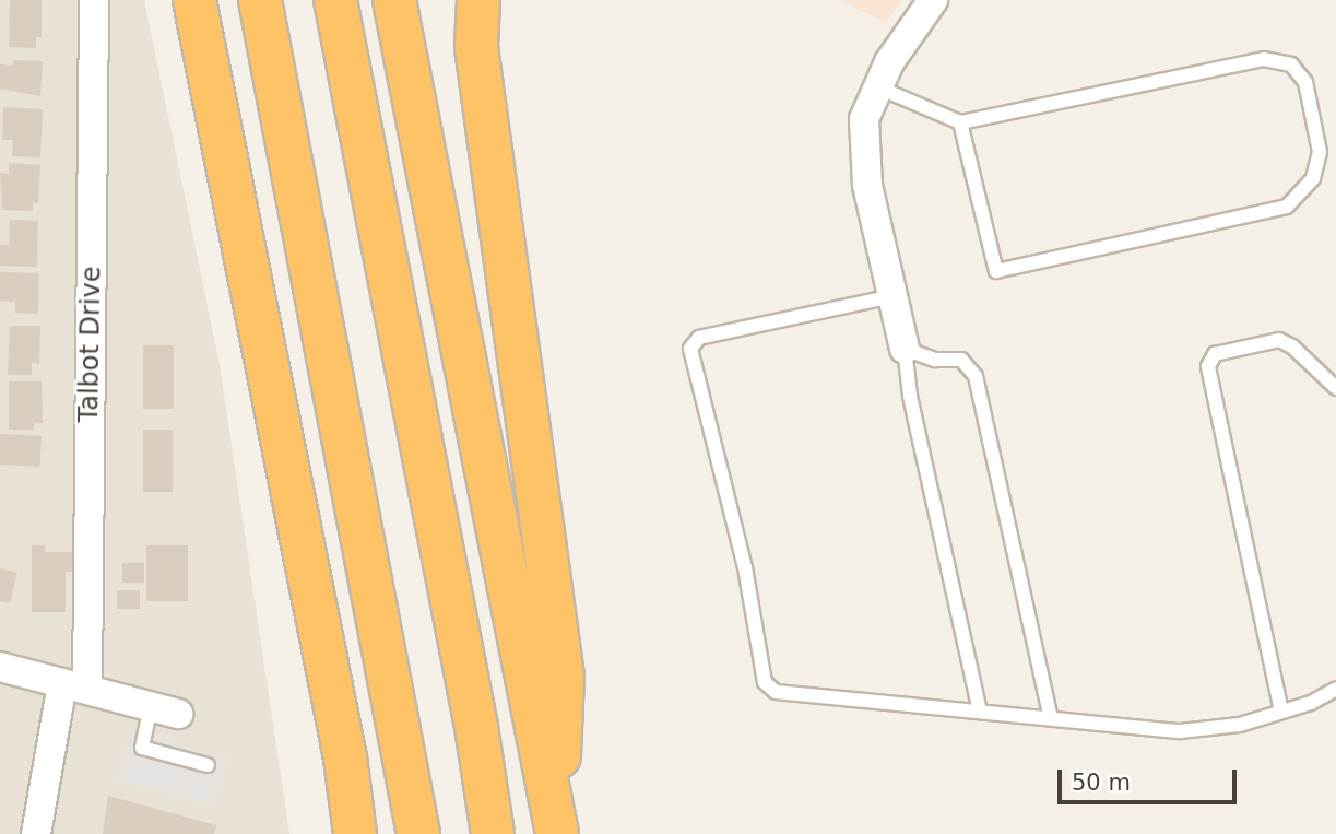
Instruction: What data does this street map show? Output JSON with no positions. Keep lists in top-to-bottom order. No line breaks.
{"streets":{"street":["Talbot Drive"]},"scale_bar":"50 m"}
